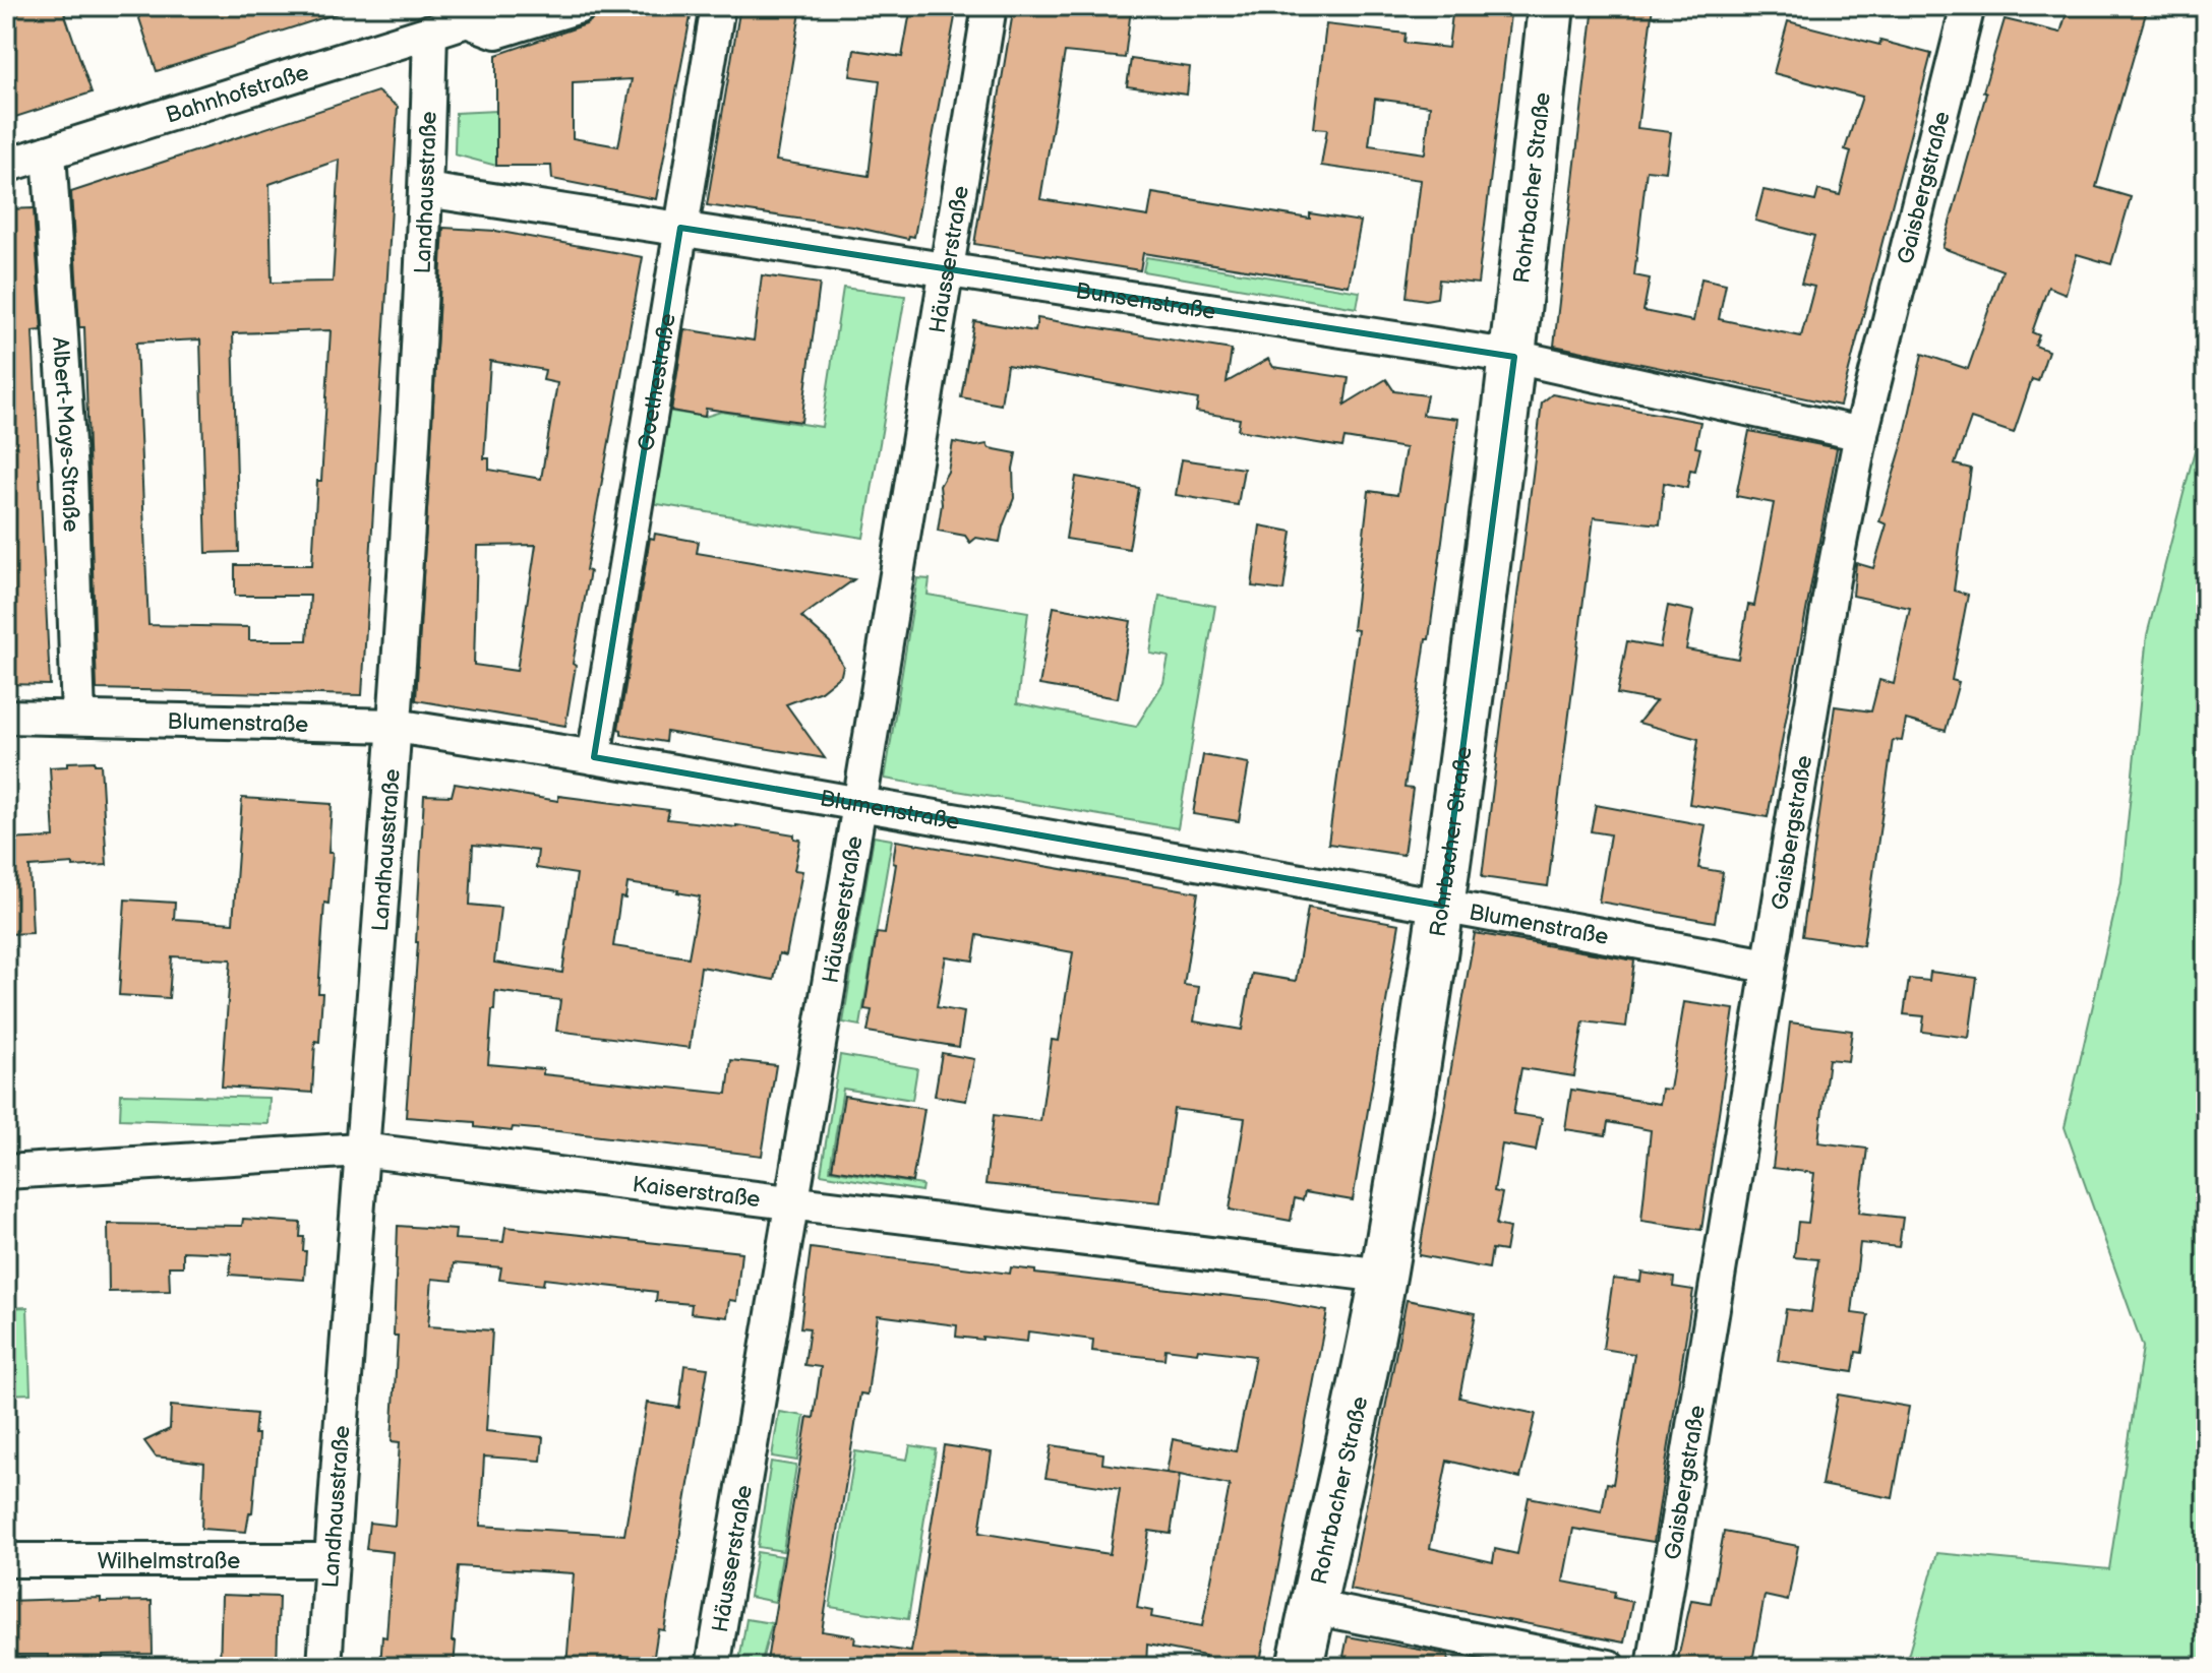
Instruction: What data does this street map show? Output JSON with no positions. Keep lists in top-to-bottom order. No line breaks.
{"streets":{"main road":["Rohrbacher Straße"],"street":["Bahnhofstraße","Gaisbergstraße","Landhausstraße","Häusserstraße","Bunsenstraße","Goethestraße","Albert-Mays-Straße","Blumenstraße","Kaiserstraße","Wilhelmstraße"]},"crossings":[["Bahnhofstraße","Landhausstraße"],["Bahnhofstraße","Albert-Mays-Straße"],["Rohrbacher Straße","Bunsenstraße"],["Rohrbacher Straße","Blumenstraße"],["Rohrbacher Straße","Kaiserstraße"],["Gaisbergstraße","Bunsenstraße"],["Gaisbergstraße","Blumenstraße"],["Landhausstraße","Bunsenstraße"],["Landhausstraße","Blumenstraße"],["Landhausstraße","Kaiserstraße"],["Landhausstraße","Wilhelmstraße"],["Häusserstraße","Bunsenstraße"],["Häusserstraße","Blumenstraße"],["Häusserstraße","Kaiserstraße"],["Bunsenstraße","Goethestraße"],["Goethestraße","Blumenstraße"],["Albert-Mays-Straße","Blumenstraße"]]}
